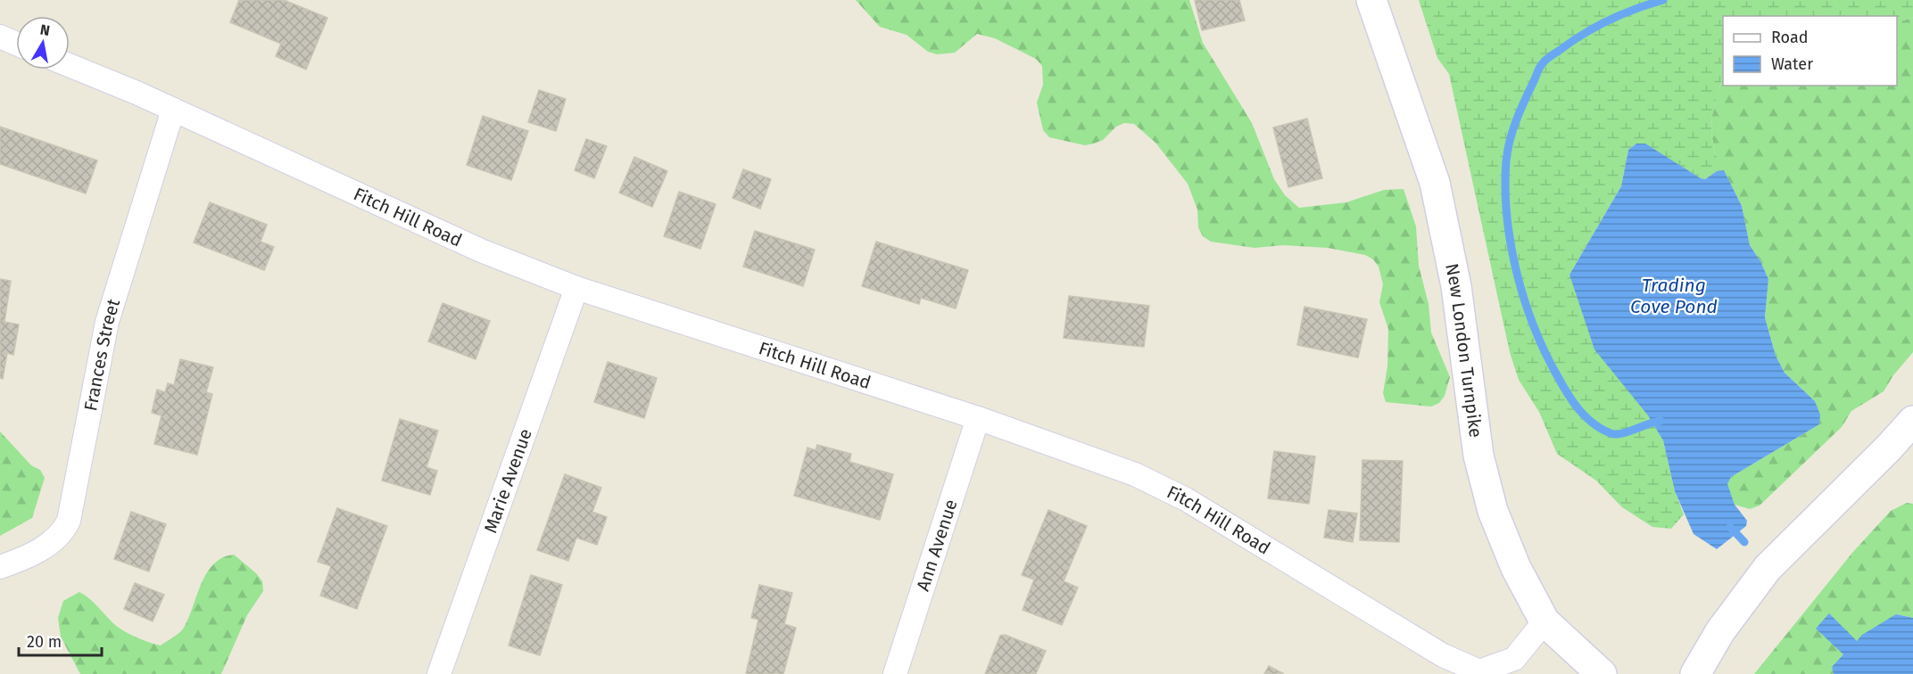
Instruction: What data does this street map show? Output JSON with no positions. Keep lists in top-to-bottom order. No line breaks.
{"streets":{"main road":["New London Turnpike"],"street":["Fitch Hill Road","Frances Street","Marie Avenue","Ann Avenue"]},"crossings":[["Fitch Hill Road","New London Turnpike"],["Fitch Hill Road","Frances Street"],["Fitch Hill Road","Marie Avenue"],["Fitch Hill Road","Ann Avenue"]],"water":["Trading Cove Pond"],"legend":["Road","Water"],"scale_bar":"20 m","north":"top"}
